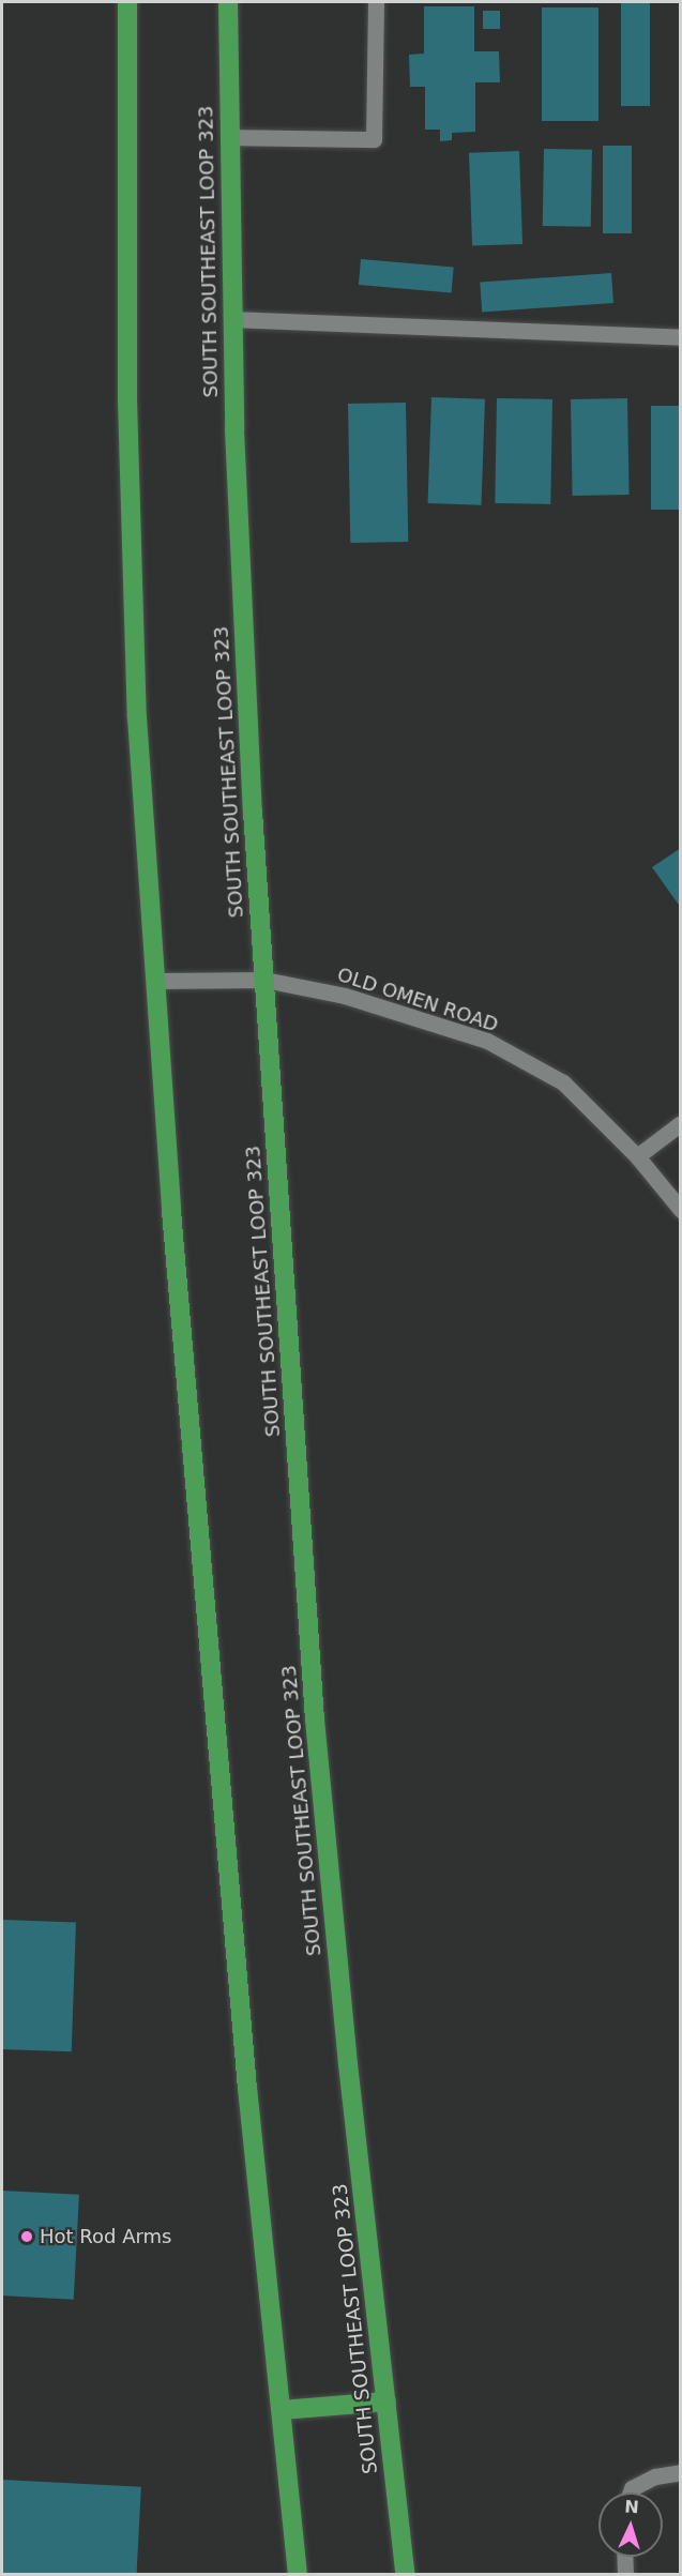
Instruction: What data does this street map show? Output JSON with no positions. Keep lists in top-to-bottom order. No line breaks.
{"streets":{"highway":["SOUTH SOUTHEAST LOOP 323"],"street":["OLD OMEN ROAD"]},"crossings":[["SOUTH SOUTHEAST LOOP 323","OLD OMEN ROAD"]],"places":["Hot Rod Arms"],"north":"top"}
